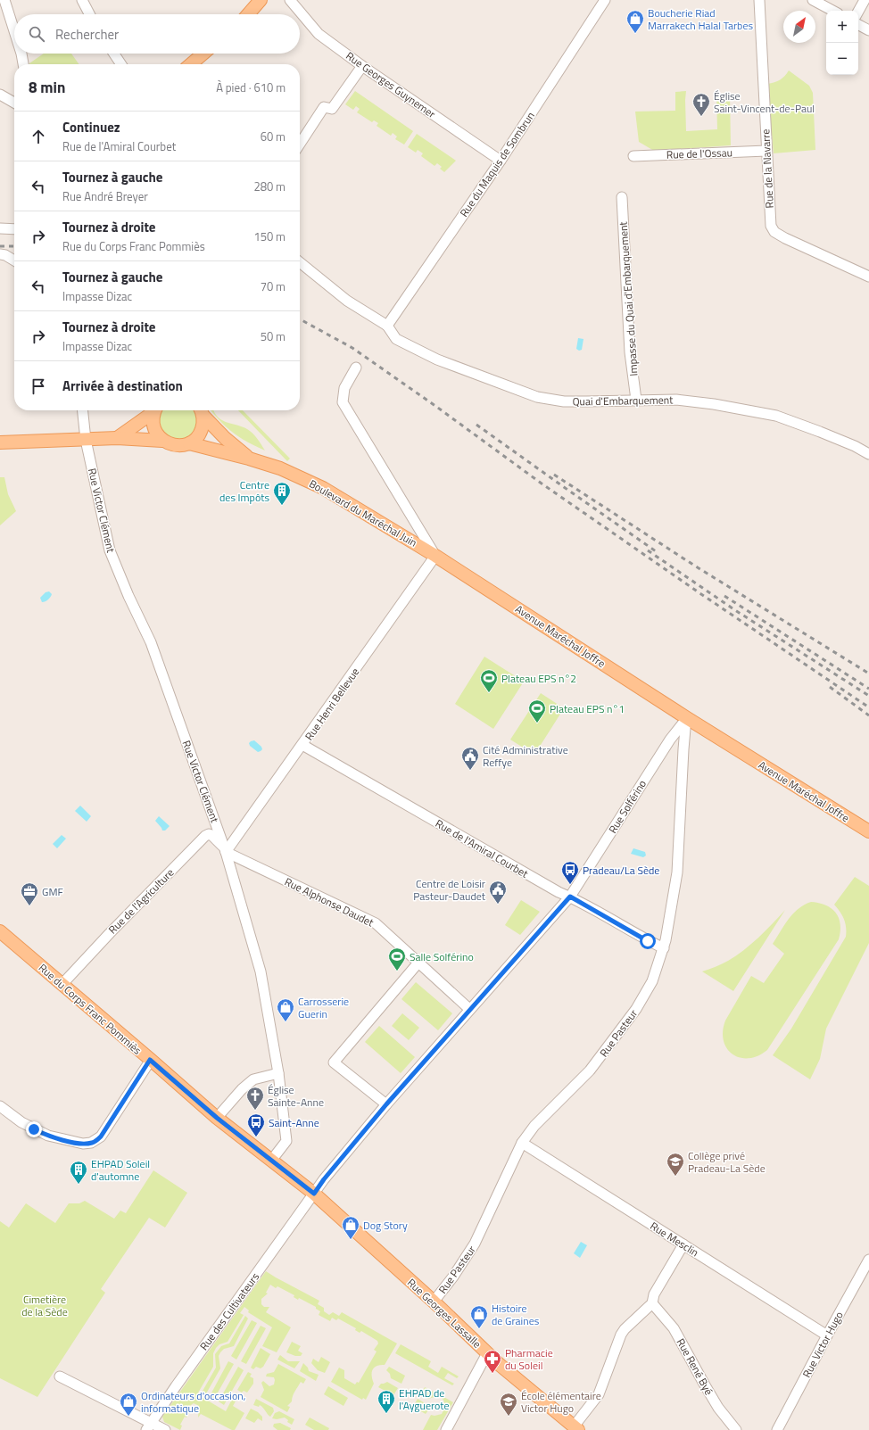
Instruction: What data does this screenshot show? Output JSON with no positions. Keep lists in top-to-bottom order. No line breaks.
{"streets":{"main road":["Boulevard du Maréchal Juin","Avenue Maréchal Joffre","Rue du Corps Franc Pommiès","Rue Georges Lassalle"],"street":["Rue Georges Guynemer","Rue de l'Ossau","Rue du Maquis de Sombrun","Rue de la Navarre","Impasse du Quai d'Embarquement","Quai d'Embarquement","Rue Victor Clément","Rue Henri Bellevue","Rue Solférino","Rue de l'Amiral Courbet","Rue de l'Agriculture","Rue Alphonse Daudet","Rue Pasteur","Rue Mesclin","Rue des Cultivateurs","Rue Victor Hugo","Rue René Byé"]},"crossings":[["Rue Georges Guynemer","Rue du Maquis de Sombrun"],["Rue de l'Ossau","Rue de la Navarre"],["Rue du Maquis de Sombrun","Quai d'Embarquement"],["Impasse du Quai d'Embarquement","Quai d'Embarquement"],["Rue Victor Clément","Rue Henri Bellevue"],["Rue Victor Clément","Rue de l'Agriculture"],["Rue Victor Clément","Rue Alphonse Daudet"],["Rue Victor Clément","Rue du Corps Franc Pommiès"],["Boulevard du Maréchal Juin","Avenue Maréchal Joffre"],["Boulevard du Maréchal Juin","Rue Henri Bellevue"],["Avenue Maréchal Joffre","Rue Henri Bellevue"],["Avenue Maréchal Joffre","Rue Solférino"],["Avenue Maréchal Joffre","Rue Pasteur"],["Rue Henri Bellevue","Rue de l'Amiral Courbet"],["Rue Henri Bellevue","Rue de l'Agriculture"],["Rue Henri Bellevue","Rue Alphonse Daudet"],["Rue Solférino","Rue de l'Amiral Courbet"],["Rue Solférino","Rue Alphonse Daudet"],["Rue Solférino","Rue Pasteur"],["Rue Solférino","Rue des Cultivateurs"],["Rue de l'Amiral Courbet","Rue Pasteur"],["Rue de l'Agriculture","Rue Alphonse Daudet"],["Rue de l'Agriculture","Rue du Corps Franc Pommiès"],["Rue Alphonse Daudet","Rue des Cultivateurs"],["Rue du Corps Franc Pommiès","Rue des Cultivateurs"],["Rue du Corps Franc Pommiès","Rue Georges Lassalle"],["Rue Pasteur","Rue Mesclin"],["Rue Pasteur","Rue Georges Lassalle"],["Rue Mesclin","Rue Victor Hugo"],["Rue des Cultivateurs","Rue Georges Lassalle"]],"parks":["Cimetière de la Sède"],"places":{"shop":["Boucherie Riad Marrakech Halal Tarbes","Carrosserie Guerin","Dog Story","Histoire de Graines","Ordinateurs d'occasion, informatique"],"church":["Église Saint-Vincent-de-Paul","Église Sainte-Anne"],"building":["Centre des Impôts","EHPAD Soleil d'automne","EHPAD de l'Ayguerote"],"sports":["Plateau EPS n°2","Plateau EPS n°1","Salle Solférino"],"public building":["Cité Administrative Reffye","Centre de Loisir Pasteur-Daudet"],"bus stop":["Pradeau/La Sède","Saint-Anne"],"office":["GMF"],"school or university":["Collège privé Pradeau-La Sède","École élémentaire Victor Hugo"],"pharmacy":["Pharmacie du Soleil"]},"north":"top right","page":{"map_buttons":["+","−"],"search":"Rechercher","heading":["8 min","À pied · 610 m"],"list":[["Continuez","Rue de l'Amiral Courbet","60 m"],["Tournez à gauche","Rue André Breyer","280 m"],["Tournez à droite","Rue du Corps Franc Pommiès","150 m"],["Tournez à gauche","Impasse Dizac","70 m"],["Tournez à droite","Impasse Dizac","50 m"],"Arrivée à destination"]}}
